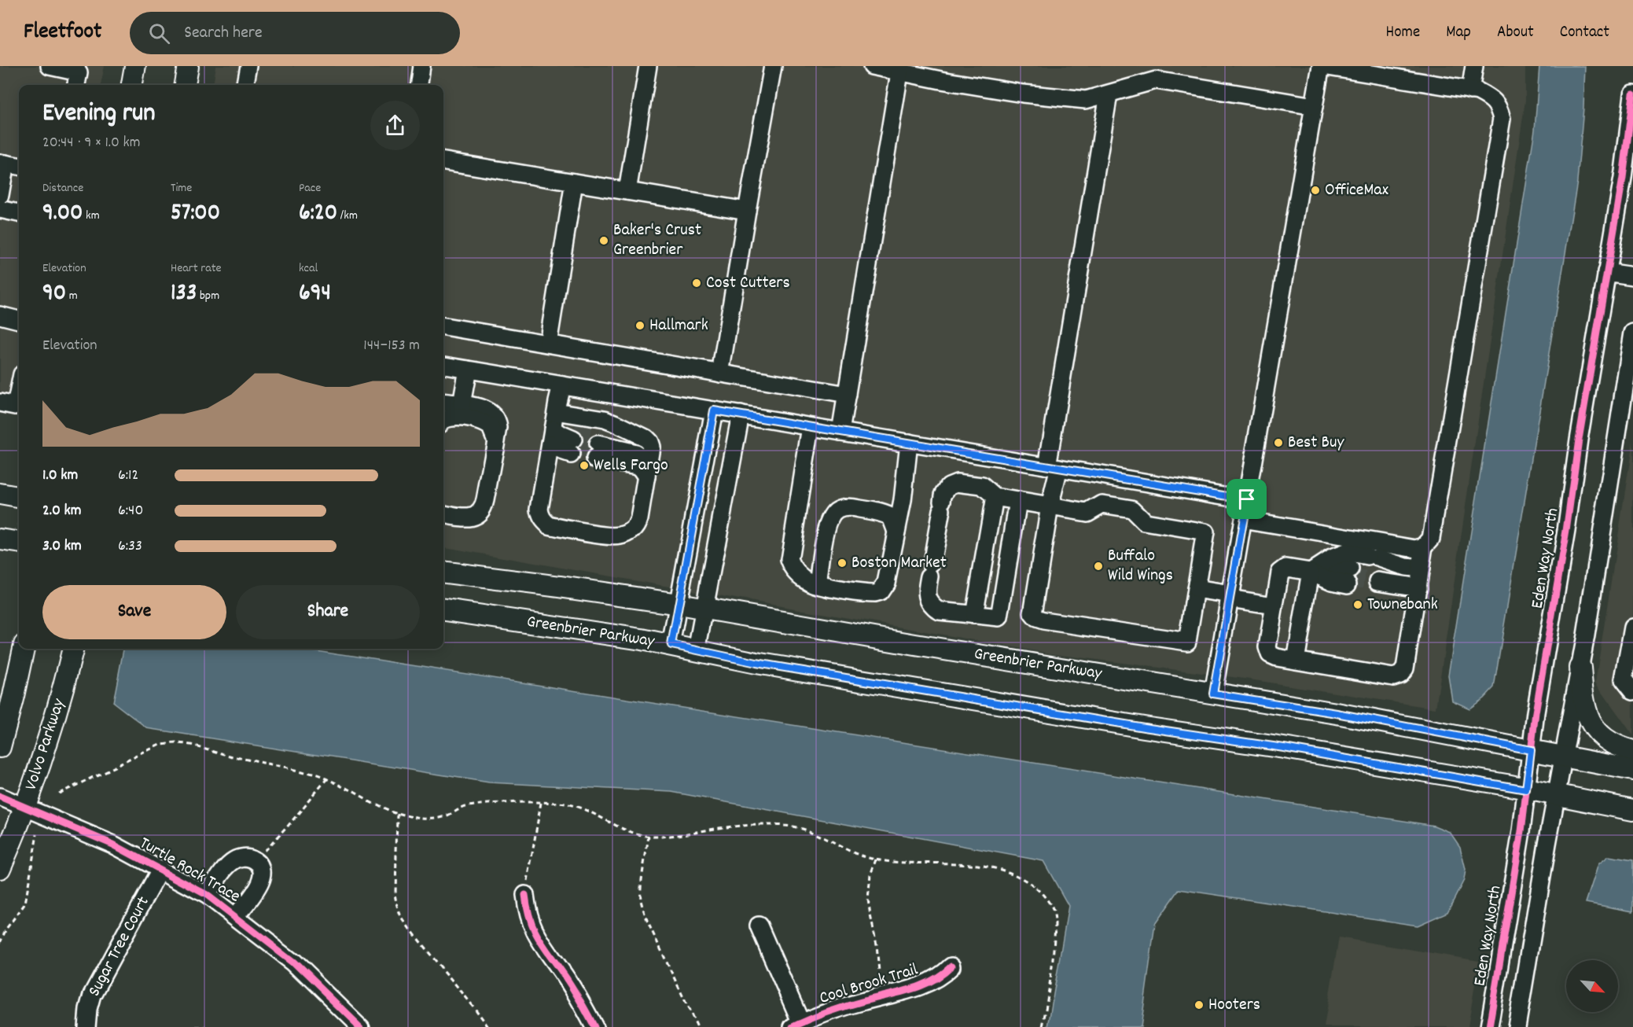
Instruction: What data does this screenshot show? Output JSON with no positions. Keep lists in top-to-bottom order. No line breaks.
{"streets":{"main road":["Greenbrier Parkway","Volvo Parkway"],"street":["Eden Way North","Turtle Rock Trace","Sugar Tree Court","Cool Brook Trail"]},"crossings":[["Eden Way North","Greenbrier Parkway"],["Volvo Parkway","Turtle Rock Trace"],["Turtle Rock Trace","Sugar Tree Court"]],"places":["OfficeMax","Baker's Crust Greenbrier","Cost Cutters","Hallmark","Best Buy","Wells Fargo","Boston Market","Buffalo Wild Wings","Townebank","Hooters"],"north":"bottom right","page":{"header":"Fleetfoot","search":"Search here","nav":["Home","Map","About","Contact"],"heading":["Evening run","20:44 · 9 × 1.0 km"],"stats":[["Distance","9.00 km"],["Time","57:00"],["Pace","6:20 /km"],["Elevation","90 m"],["Heart rate","133 bpm"],["kcal","694"]],"chart":["Elevation","144–153 m"],"list":[{"name":"1.0 km","note":"6:12"},{"name":"2.0 km","note":"6:40"},{"name":"3.0 km","note":"6:33"}],"buttons":["Save","Share"]}}
